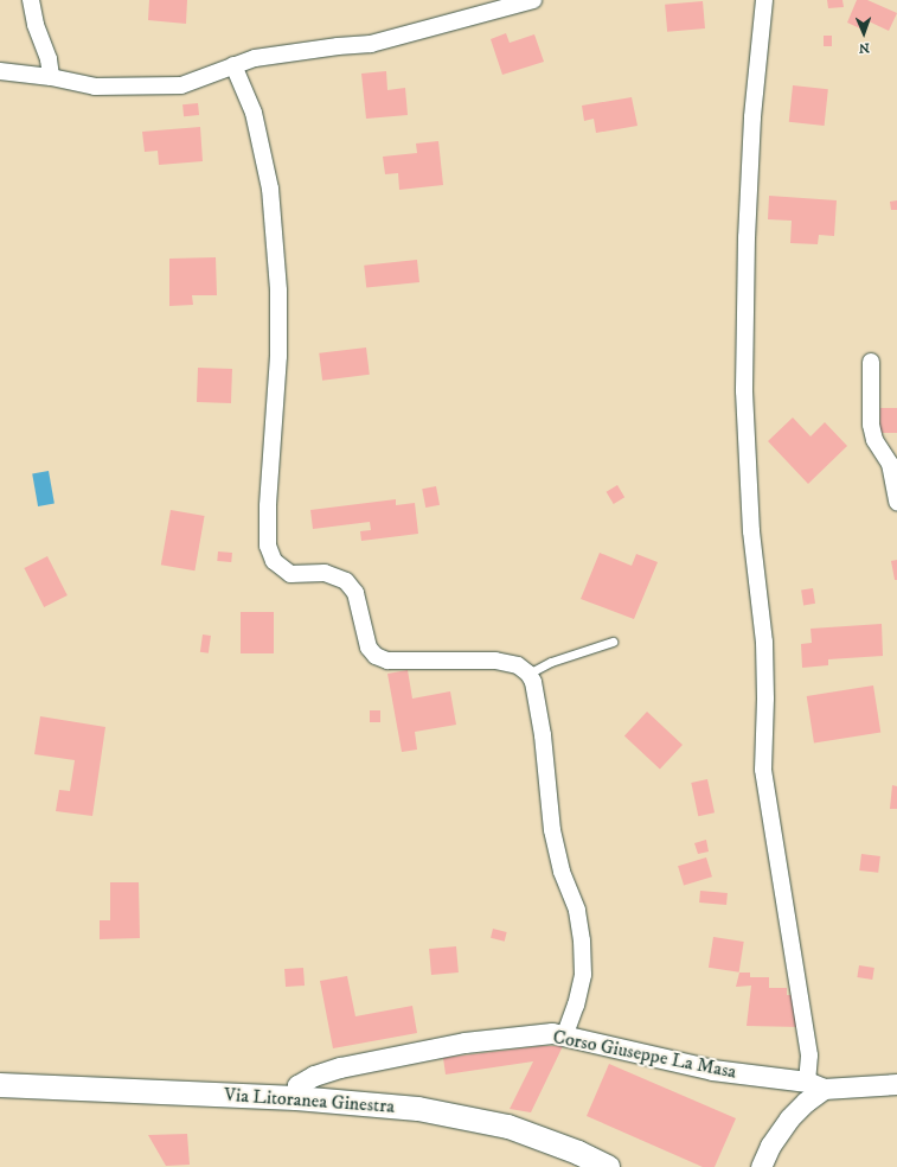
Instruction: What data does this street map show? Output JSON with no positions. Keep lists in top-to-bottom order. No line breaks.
{"streets":{"main road":["Via Litoranea Ginestra"],"street":["Corso Giuseppe La Masa"]},"crossings":[["Corso Giuseppe La Masa","Via Litoranea Ginestra"]],"north":"bottom"}
